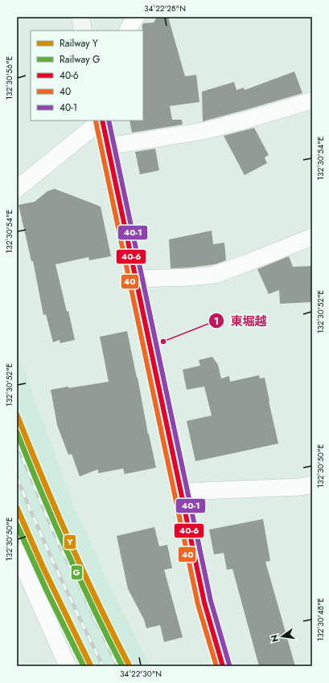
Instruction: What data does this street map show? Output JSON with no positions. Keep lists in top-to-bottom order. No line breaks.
{"places":["東堀越"],"lines":["transit line 40-6","transit line 40-1","transit line 40","rail line Y","rail line G"],"legend":["Railway Y","Railway G","40-6","40","40-1"],"north":"left","coordinates":["34°22'28\"N","132°30'56\"E","132°30'54\"E","132°30'52\"E","132°30'50\"E","132°30'48\"E","34°22'30\"N"]}
